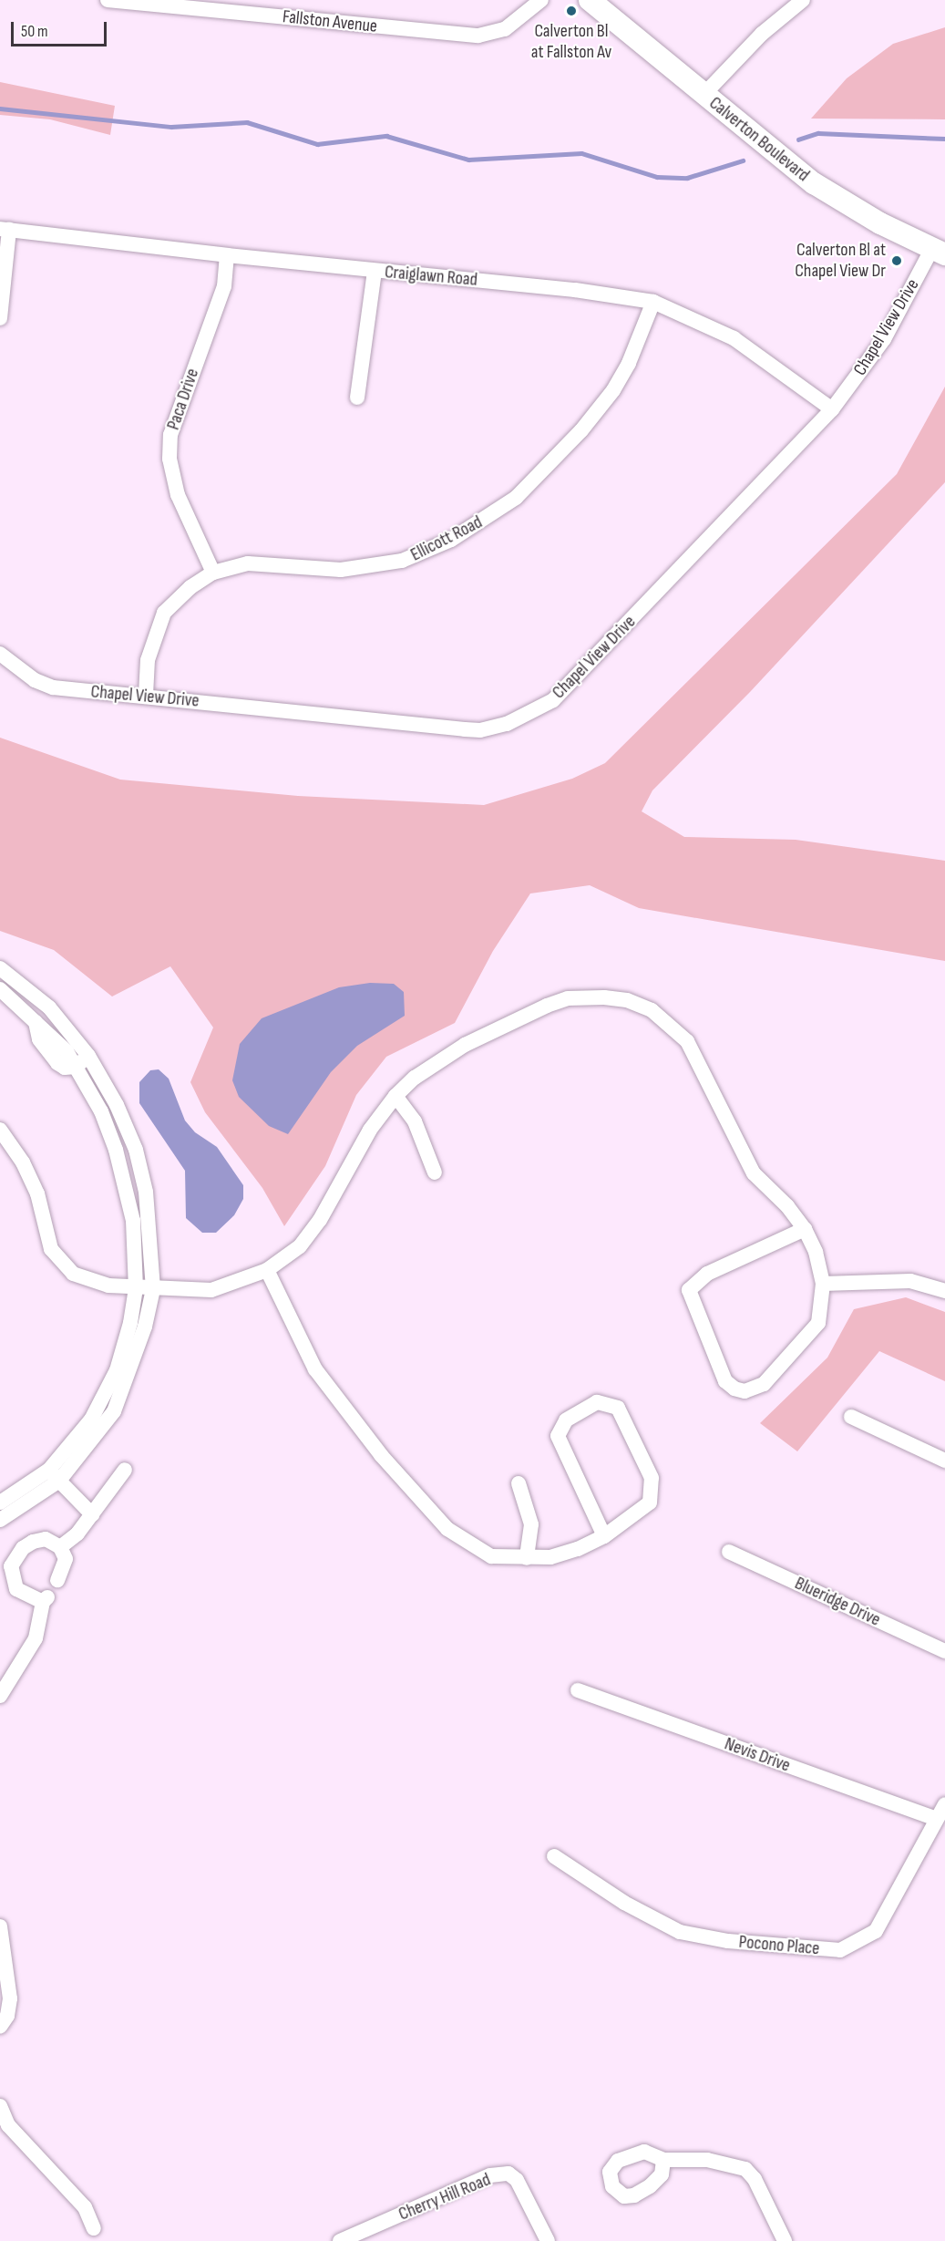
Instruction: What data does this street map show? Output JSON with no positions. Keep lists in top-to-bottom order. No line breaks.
{"streets":{"street":["Fallston Avenue","Calverton Boulevard","Craiglawn Road","Chapel View Drive","Paca Drive","Ellicott Road","Blueridge Drive","Nevis Drive","Pocono Place","Cherry Hill Road"]},"crossings":[["Calverton Boulevard","Chapel View Drive"],["Craiglawn Road","Chapel View Drive"],["Craiglawn Road","Paca Drive"],["Craiglawn Road","Ellicott Road"],["Chapel View Drive","Ellicott Road"],["Paca Drive","Ellicott Road"],["Nevis Drive","Pocono Place"]],"places":["Calverton Bl at Fallston Av","Calverton Bl at Chapel View Dr"],"scale_bar":"50 m"}
